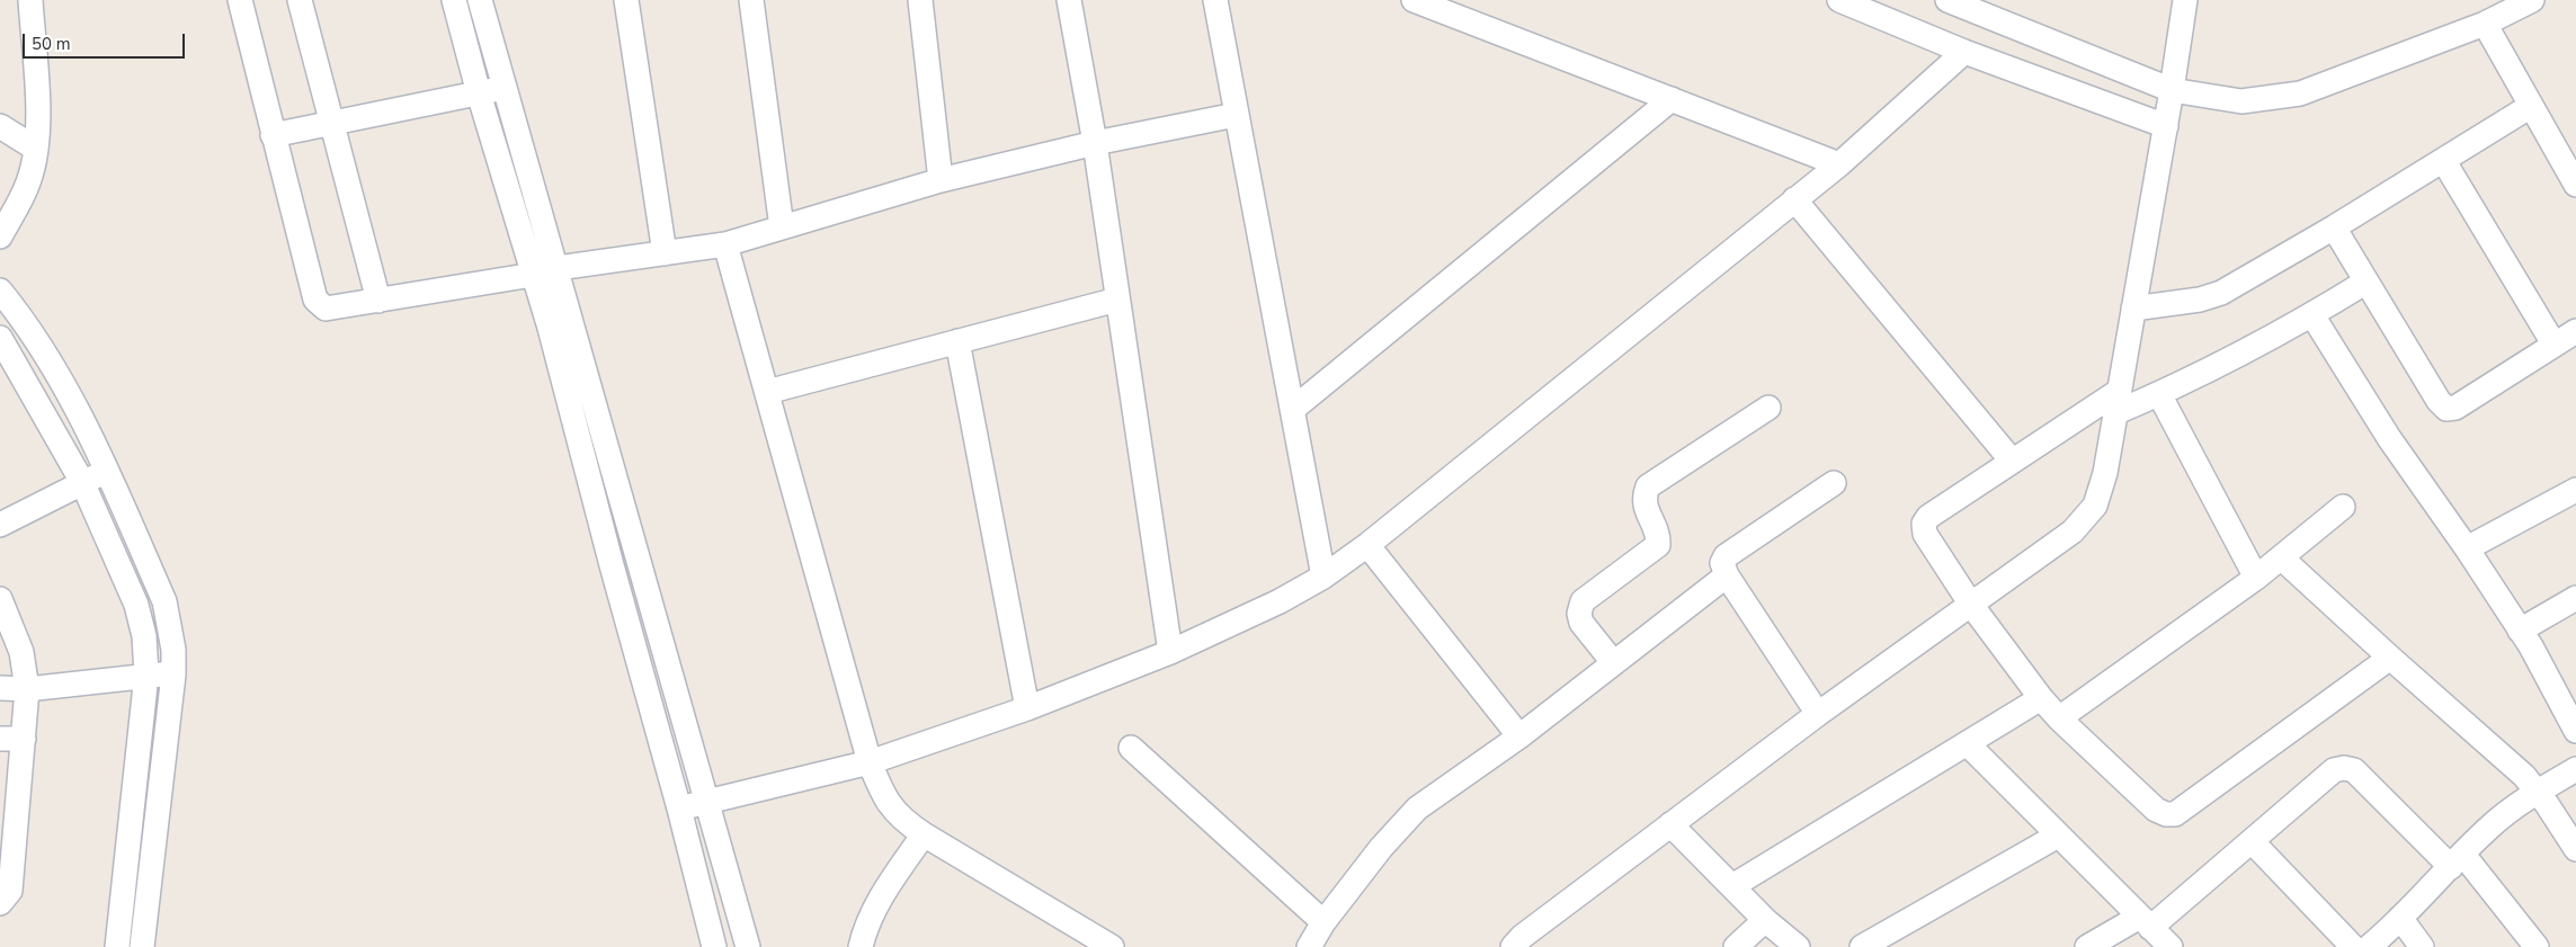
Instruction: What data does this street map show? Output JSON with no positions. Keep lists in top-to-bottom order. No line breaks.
{"scale_bar":"50 m"}
